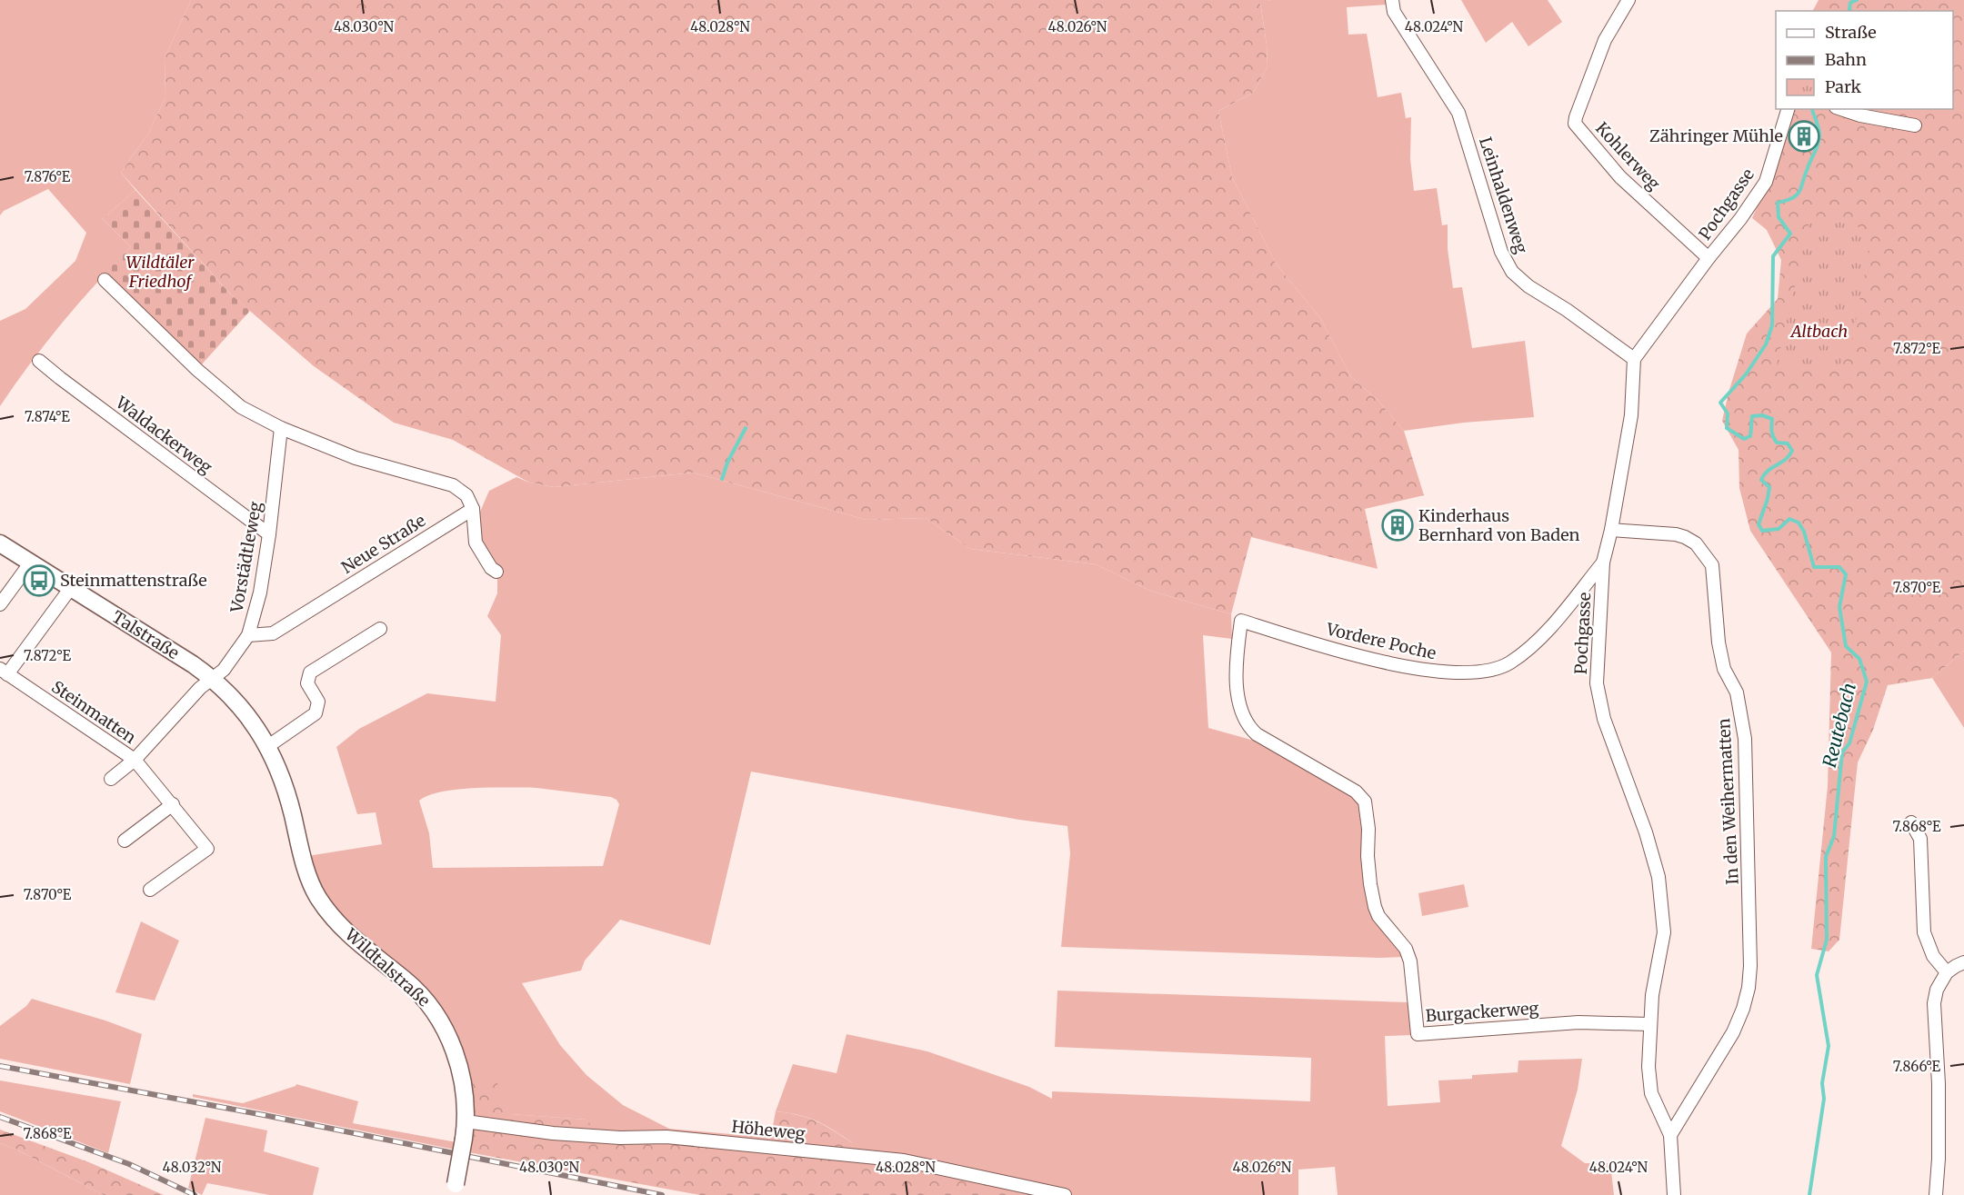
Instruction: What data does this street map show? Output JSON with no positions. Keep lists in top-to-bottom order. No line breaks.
{"streets":{"street":["Kohlerweg","Leinhaldenweg","Pochgasse","Waldackerweg","Neue Straße","Vorstädtleweg","Talstraße","Vordere Poche","Steinmatten","In den Weihermatten","Wildtalstraße","Burgackerweg","Höheweg"]},"crossings":[["Kohlerweg","Pochgasse"],["Leinhaldenweg","Pochgasse"],["Pochgasse","Vordere Poche"],["Pochgasse","In den Weihermatten"],["Pochgasse","Burgackerweg"],["Waldackerweg","Vorstädtleweg"],["Neue Straße","Vorstädtleweg"],["Vorstädtleweg","Talstraße"],["Vorstädtleweg","Steinmatten"],["Talstraße","Steinmatten"],["Talstraße","Wildtalstraße"],["Vordere Poche","Burgackerweg"],["Wildtalstraße","Höheweg"]],"water":["Reutebach"],"parks":["Wildtäler Friedhof","Altbach"],"places":{"building":["Zähringer Mühle","Kinderhaus Bernhard von Baden"],"bus stop":["Steinmattenstraße"]},"legend":["Straße","Bahn","Park"],"coordinates":["48.030°N","48.028°N","48.026°N","48.024°N","7.876°E","7.872°E","7.874°E","7.870°E","7.868°E","7.866°E","48.032°N"]}
